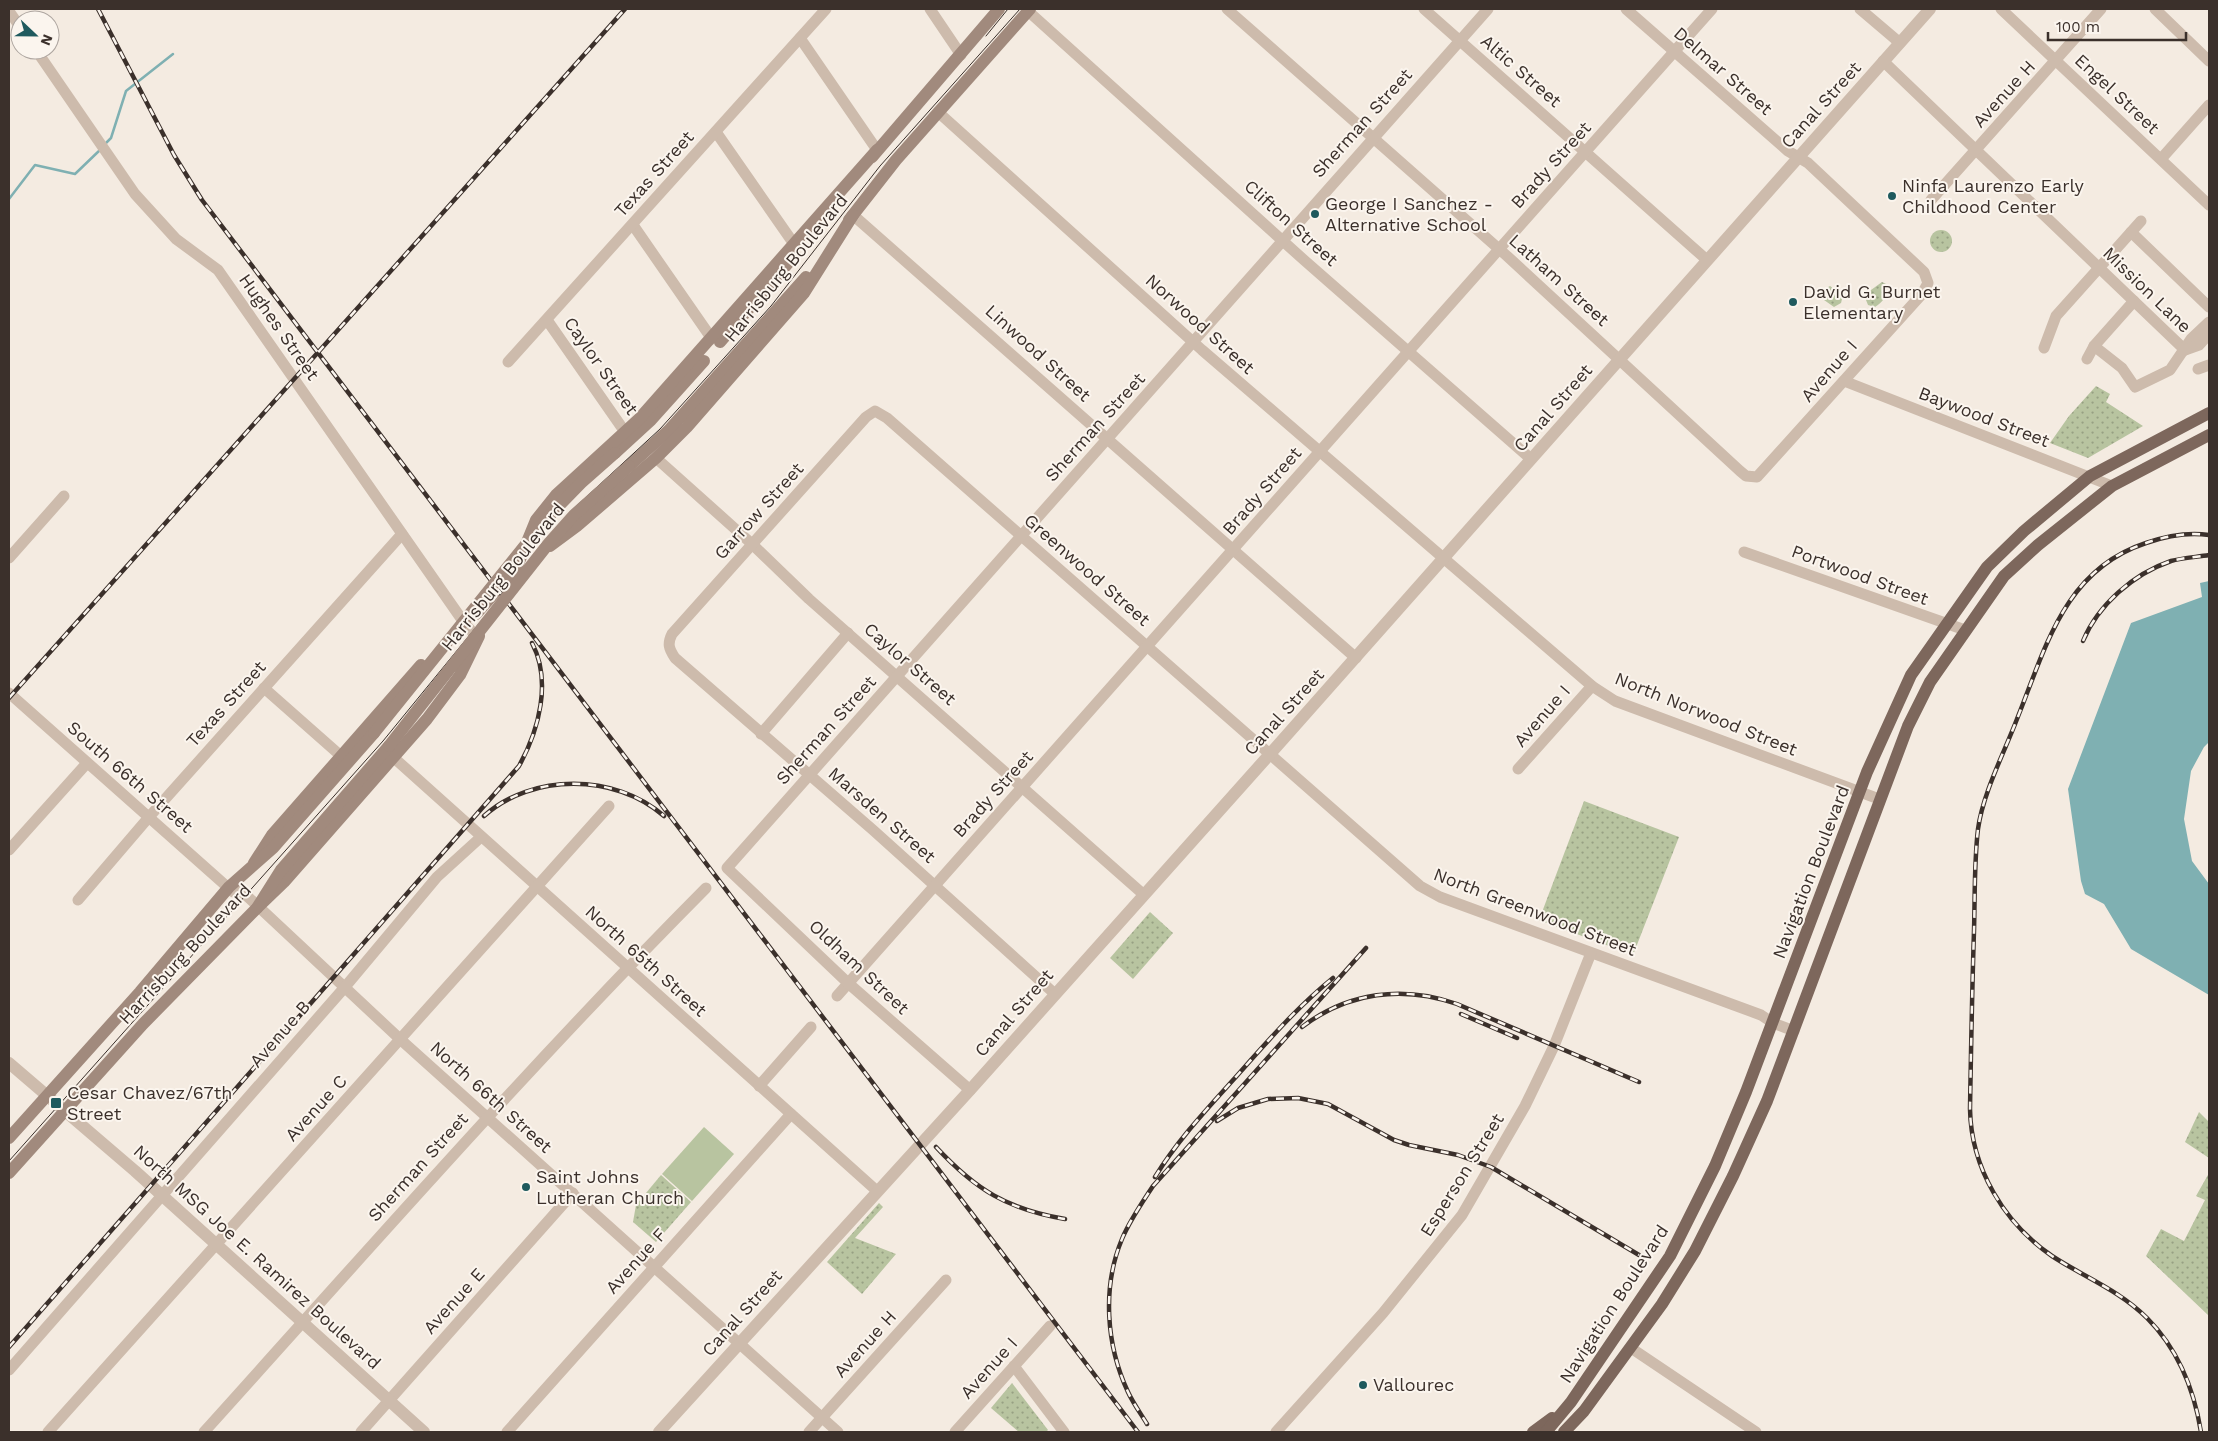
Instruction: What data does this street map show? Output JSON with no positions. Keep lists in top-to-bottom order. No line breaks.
{"streets":{"main road":["Harrisburg Boulevard","Navigation Boulevard"],"street":["Altic Street","Delmar Street","Avenue H","Engel Street","Canal Street","Sherman Street","Brady Street","Texas Street","Clifton Street","Latham Street","Mission Lane","Norwood Street","Hughes Street","Linwood Street","Caylor Street","Avenue I","Baywood Street","Garrow Street","Greenwood Street","Portwood Street","North Norwood Street","South 66th Street","Marsden Street","North Greenwood Street","North 65th Street","Oldham Street","Avenue B","North 66th Street","Avenue C","Esperson Street","North MSG Joe E. Ramirez Boulevard","Avenue F","Avenue E"]},"crossings":[["Altic Street","Canal Street"],["Altic Street","Sherman Street"],["Altic Street","Brady Street"],["Delmar Street","Canal Street"],["Delmar Street","Brady Street"],["Delmar Street","Avenue I"],["Avenue H","Engel Street"],["Avenue H","Mission Lane"],["Avenue H","North 66th Street"],["Canal Street","Clifton Street"],["Canal Street","Latham Street"],["Canal Street","Mission Lane"],["Canal Street","Norwood Street"],["Canal Street","Linwood Street"],["Canal Street","Caylor Street"],["Canal Street","Greenwood Street"],["Canal Street","North Norwood Street"],["Canal Street","Marsden Street"],["Canal Street","North Greenwood Street"],["Canal Street","North 65th Street"],["Canal Street","Oldham Street"],["Canal Street","North 66th Street"],["Sherman Street","Clifton Street"],["Sherman Street","Latham Street"],["Sherman Street","Norwood Street"],["Sherman Street","Linwood Street"],["Sherman Street","Caylor Street"],["Sherman Street","Greenwood Street"],["Sherman Street","Marsden Street"],["Sherman Street","North 65th Street"],["Sherman Street","Oldham Street"],["Sherman Street","North 66th Street"],["Sherman Street","North MSG Joe E. Ramirez Boulevard"],["Brady Street","Clifton Street"],["Brady Street","Latham Street"],["Brady Street","Norwood Street"],["Brady Street","Linwood Street"],["Brady Street","Caylor Street"],["Brady Street","Greenwood Street"],["Brady Street","Marsden Street"],["Brady Street","Oldham Street"],["Texas Street","Hughes Street"],["Texas Street","Caylor Street"],["Texas Street","South 66th Street"],["Clifton Street","Harrisburg Boulevard"],["Harrisburg Boulevard","Norwood Street"],["Harrisburg Boulevard","Linwood Street"],["Harrisburg Boulevard","South 66th Street"],["Harrisburg Boulevard","North 65th Street"],["Harrisburg Boulevard","North 66th Street"],["Harrisburg Boulevard","North MSG Joe E. Ramirez Boulevard"],["Latham Street","Avenue I"],["Norwood Street","North Norwood Street"],["Caylor Street","Garrow Street"],["Avenue I","Baywood Street"],["Avenue I","North Norwood Street"],["Baywood Street","Navigation Boulevard"],["Garrow Street","Greenwood Street"],["Garrow Street","Marsden Street"],["Greenwood Street","North Greenwood Street"],["Portwood Street","Navigation Boulevard"],["North Norwood Street","Navigation Boulevard"],["South 66th Street","North 66th Street"],["Navigation Boulevard","North Greenwood Street"],["North Greenwood Street","Esperson Street"],["North 65th Street","Avenue B"],["North 65th Street","Avenue C"],["North 65th Street","Avenue F"],["Avenue B","North 66th Street"],["Avenue B","North MSG Joe E. Ramirez Boulevard"],["North 66th Street","Avenue C"],["North 66th Street","Avenue F"],["North 66th Street","Avenue E"],["Avenue C","North MSG Joe E. Ramirez Boulevard"],["North MSG Joe E. Ramirez Boulevard","Avenue E"]],"places":{"other":["Ninfa Laurenzo Early Childhood Center","George I Sanchez - Alternative School","David G. Burnet Elementary","Saint Johns Lutheran Church","Vallourec"],"transit":["Cesar Chavez/67th Street"]},"scale_bar":"100 m","north":"right"}
